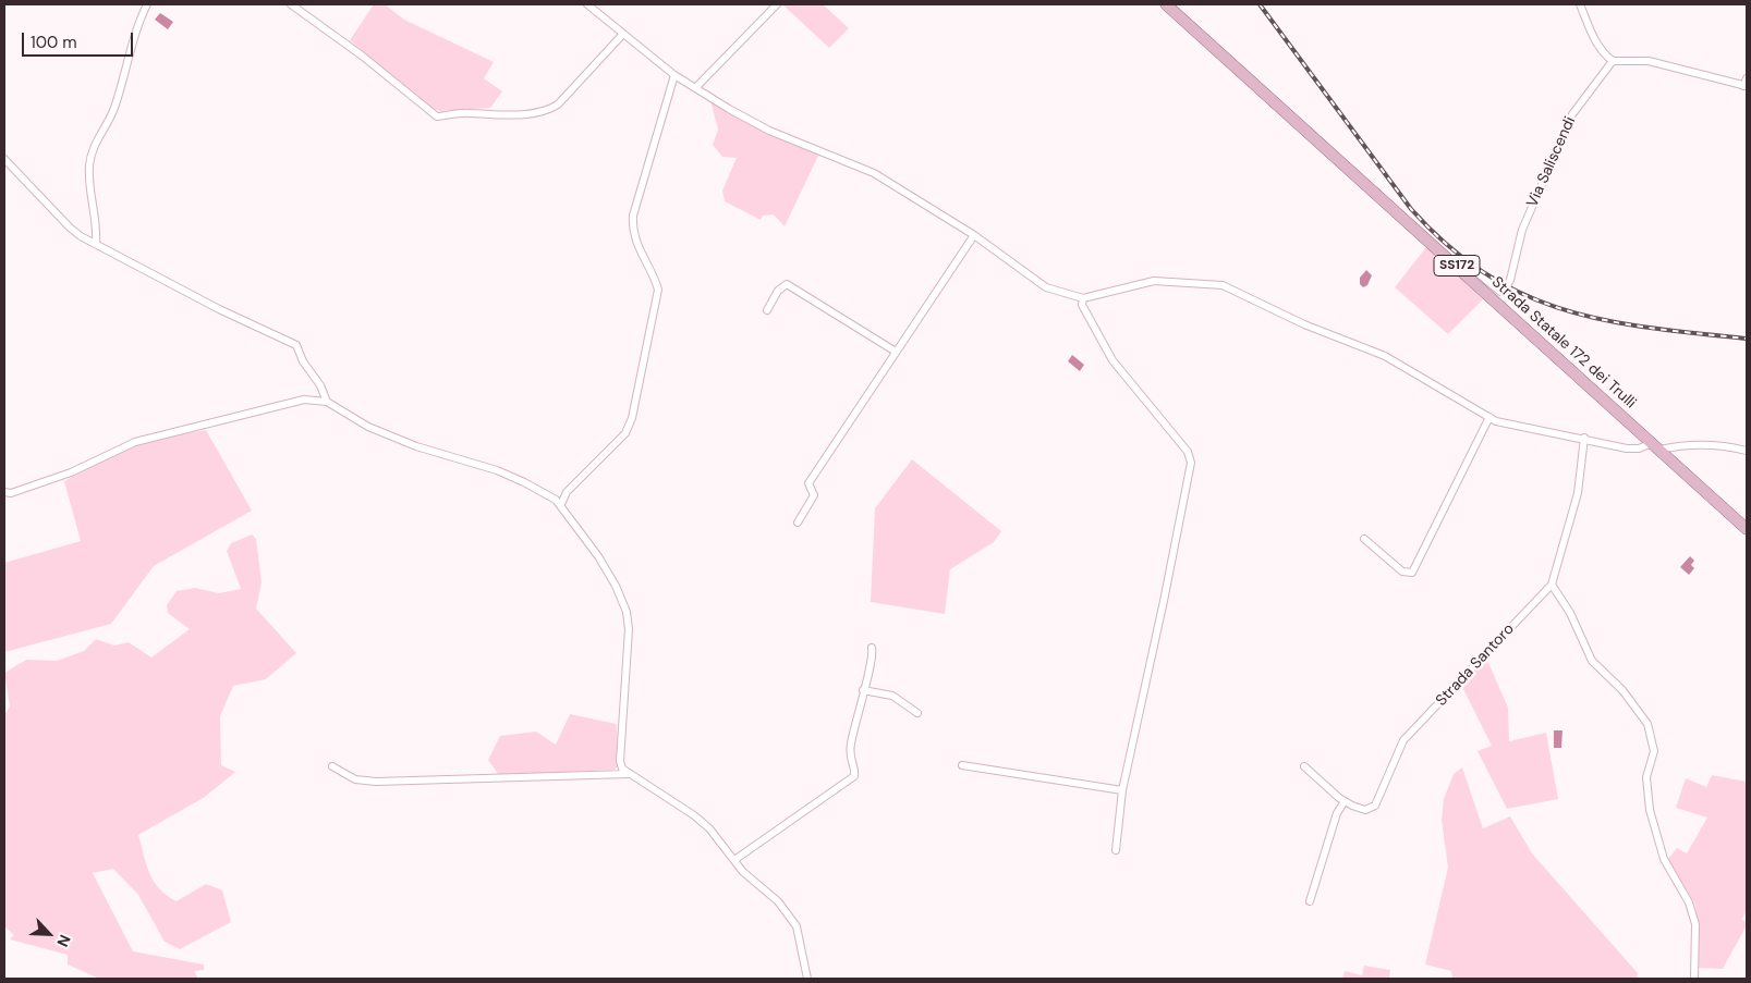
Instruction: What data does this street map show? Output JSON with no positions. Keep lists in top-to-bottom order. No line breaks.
{"streets":{"main road":["SS172","Strada Statale 172 dei Trulli"],"street":["Via Saliscendi","Strada Santoro"]},"crossings":[["Via Saliscendi","Strada Statale 172 dei Trulli"]],"scale_bar":"100 m","north":"bottom right"}
